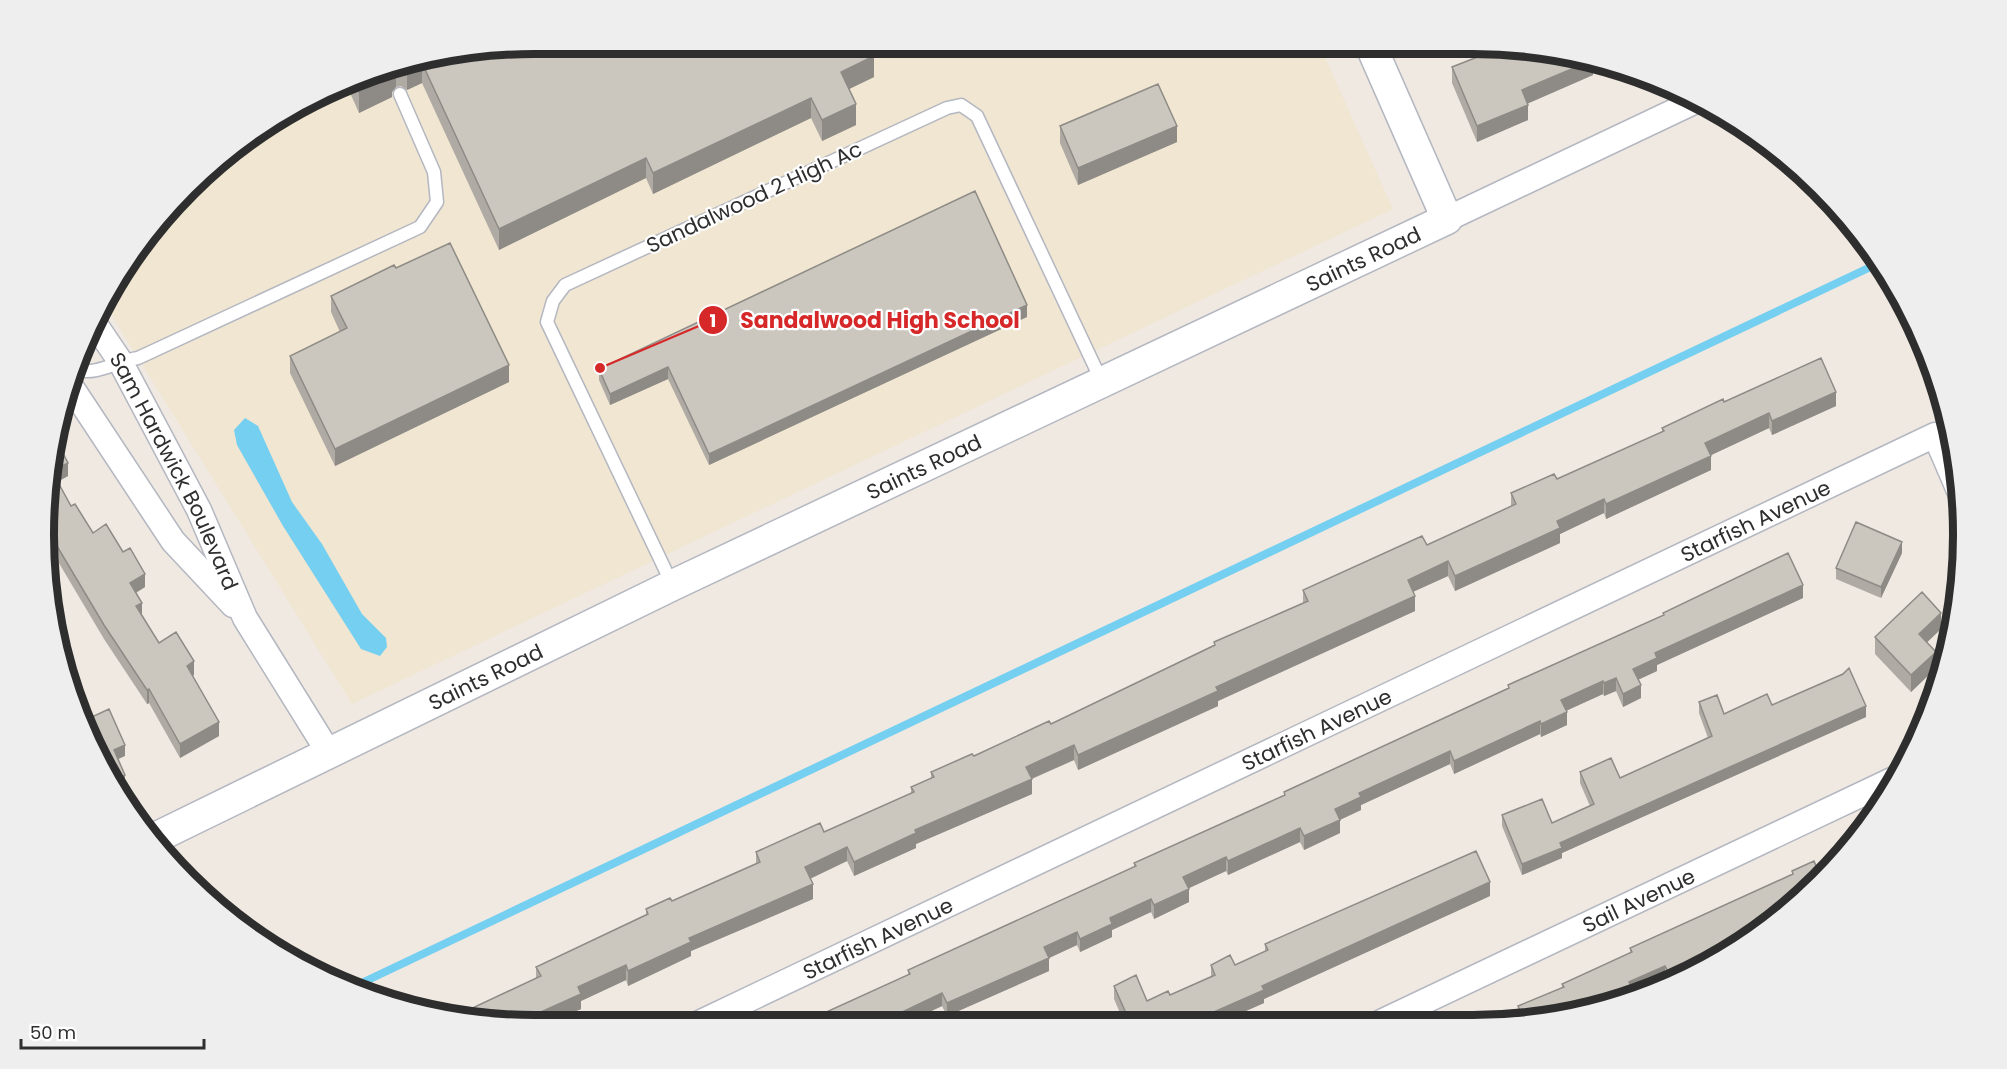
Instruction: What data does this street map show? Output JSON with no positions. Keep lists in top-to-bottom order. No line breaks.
{"streets":{"street":["Saints Road","Sam Hardwick Boulevard","Starfish Avenue","Sail Avenue"],"lane":["Sandalwood 2 High Ac"]},"crossings":[["Sandalwood 2 High Ac","Saints Road"],["Saints Road","Sam Hardwick Boulevard"]],"places":["Sandalwood High School"],"scale_bar":"50 m"}
